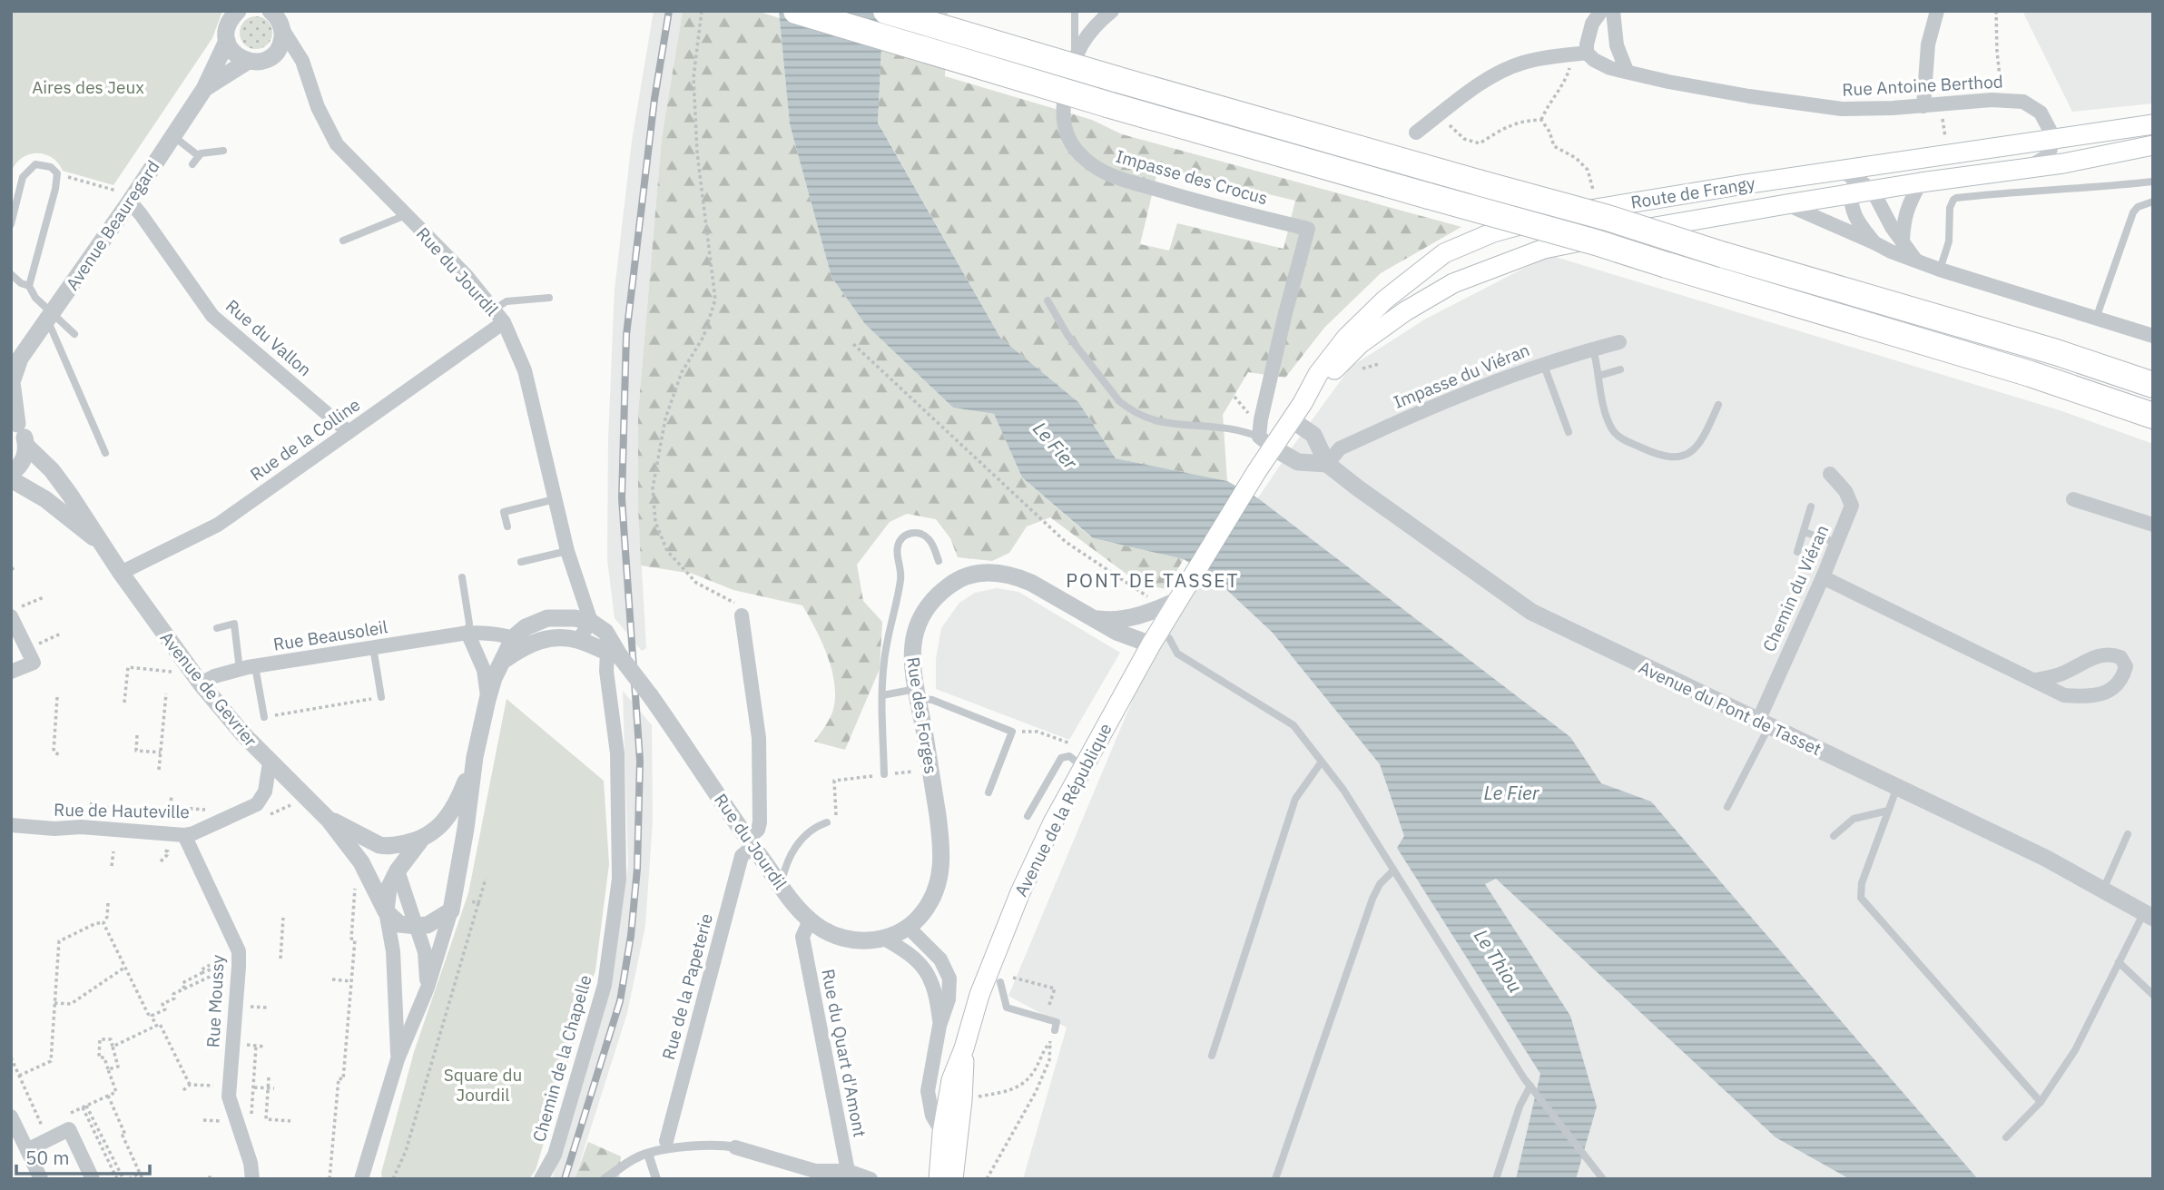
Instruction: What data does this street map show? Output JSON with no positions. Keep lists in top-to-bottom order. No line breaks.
{"streets":{"main road":["Route de Frangy","Avenue de la République"],"street":["Rue Antoine Berthod","Impasse des Crocus","Avenue Beauregard","Rue du Jourdil","Rue du Vallon","Impasse du Viéran","Rue de la Colline","Chemin du Viéran","Rue Beausoleil","Avenue de Gevrier","Avenue du Pont de Tasset","Rue des Forges","Rue de Hauteville","Rue de la Papeterie","Rue Moussy","Rue du Quart d'Amont","Chemin de la Chapelle"]},"crossings":[["Rue Antoine Berthod","Route de Frangy"],["Impasse des Crocus","Route de Frangy"],["Route de Frangy","Avenue du Pont de Tasset"],["Route de Frangy","Avenue de la République"],["Avenue Beauregard","Rue du Jourdil"],["Avenue Beauregard","Rue du Vallon"],["Avenue Beauregard","Avenue de Gevrier"],["Rue du Jourdil","Rue de la Colline"],["Rue du Jourdil","Avenue de Gevrier"],["Rue du Jourdil","Rue des Forges"],["Rue du Jourdil","Rue de la Papeterie"],["Rue du Jourdil","Rue du Quart d'Amont"],["Rue du Jourdil","Chemin de la Chapelle"],["Rue du Vallon","Rue de la Colline"],["Impasse du Viéran","Avenue du Pont de Tasset"],["Rue de la Colline","Avenue de Gevrier"],["Chemin du Viéran","Avenue du Pont de Tasset"],["Rue Beausoleil","Avenue de Gevrier"],["Avenue de Gevrier","Rue de Hauteville"],["Rue des Forges","Avenue de la République"],["Rue de Hauteville","Rue Moussy"]],"districts":["PONT DE TASSET"],"water":["Le Fier","Le Thiou"],"parks":["Aires des Jeux","Square du Jourdil"],"scale_bar":"50 m"}
